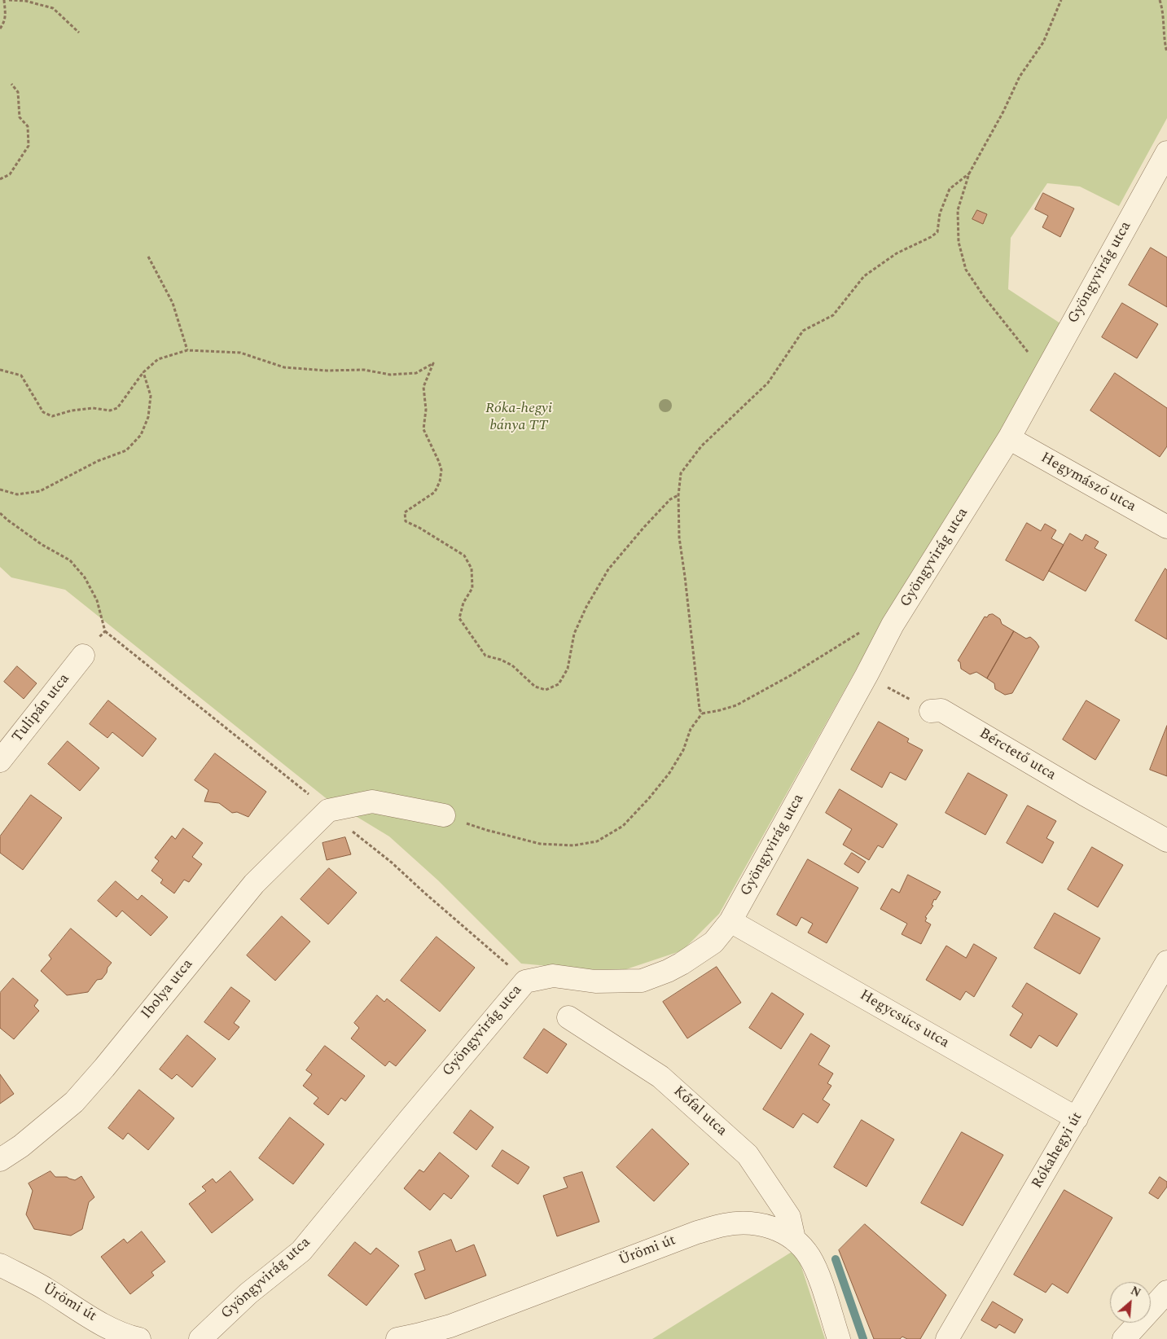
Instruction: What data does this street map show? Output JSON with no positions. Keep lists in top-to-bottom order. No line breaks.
{"streets":{"street":["Gyöngyvirág utca","Hegymászó utca","Tulipán utca","Bérctető utca","Ibolya utca","Hegycsúcs utca","Kőfal utca","Rókahegyi út","Ürömi út"]},"crossings":[["Gyöngyvirág utca","Hegymászó utca"],["Gyöngyvirág utca","Hegycsúcs utca"],["Hegycsúcs utca","Rókahegyi út"],["Kőfal utca","Ürömi út"]],"parks":["Róka-hegyi bánya TT"],"north":"top right"}
